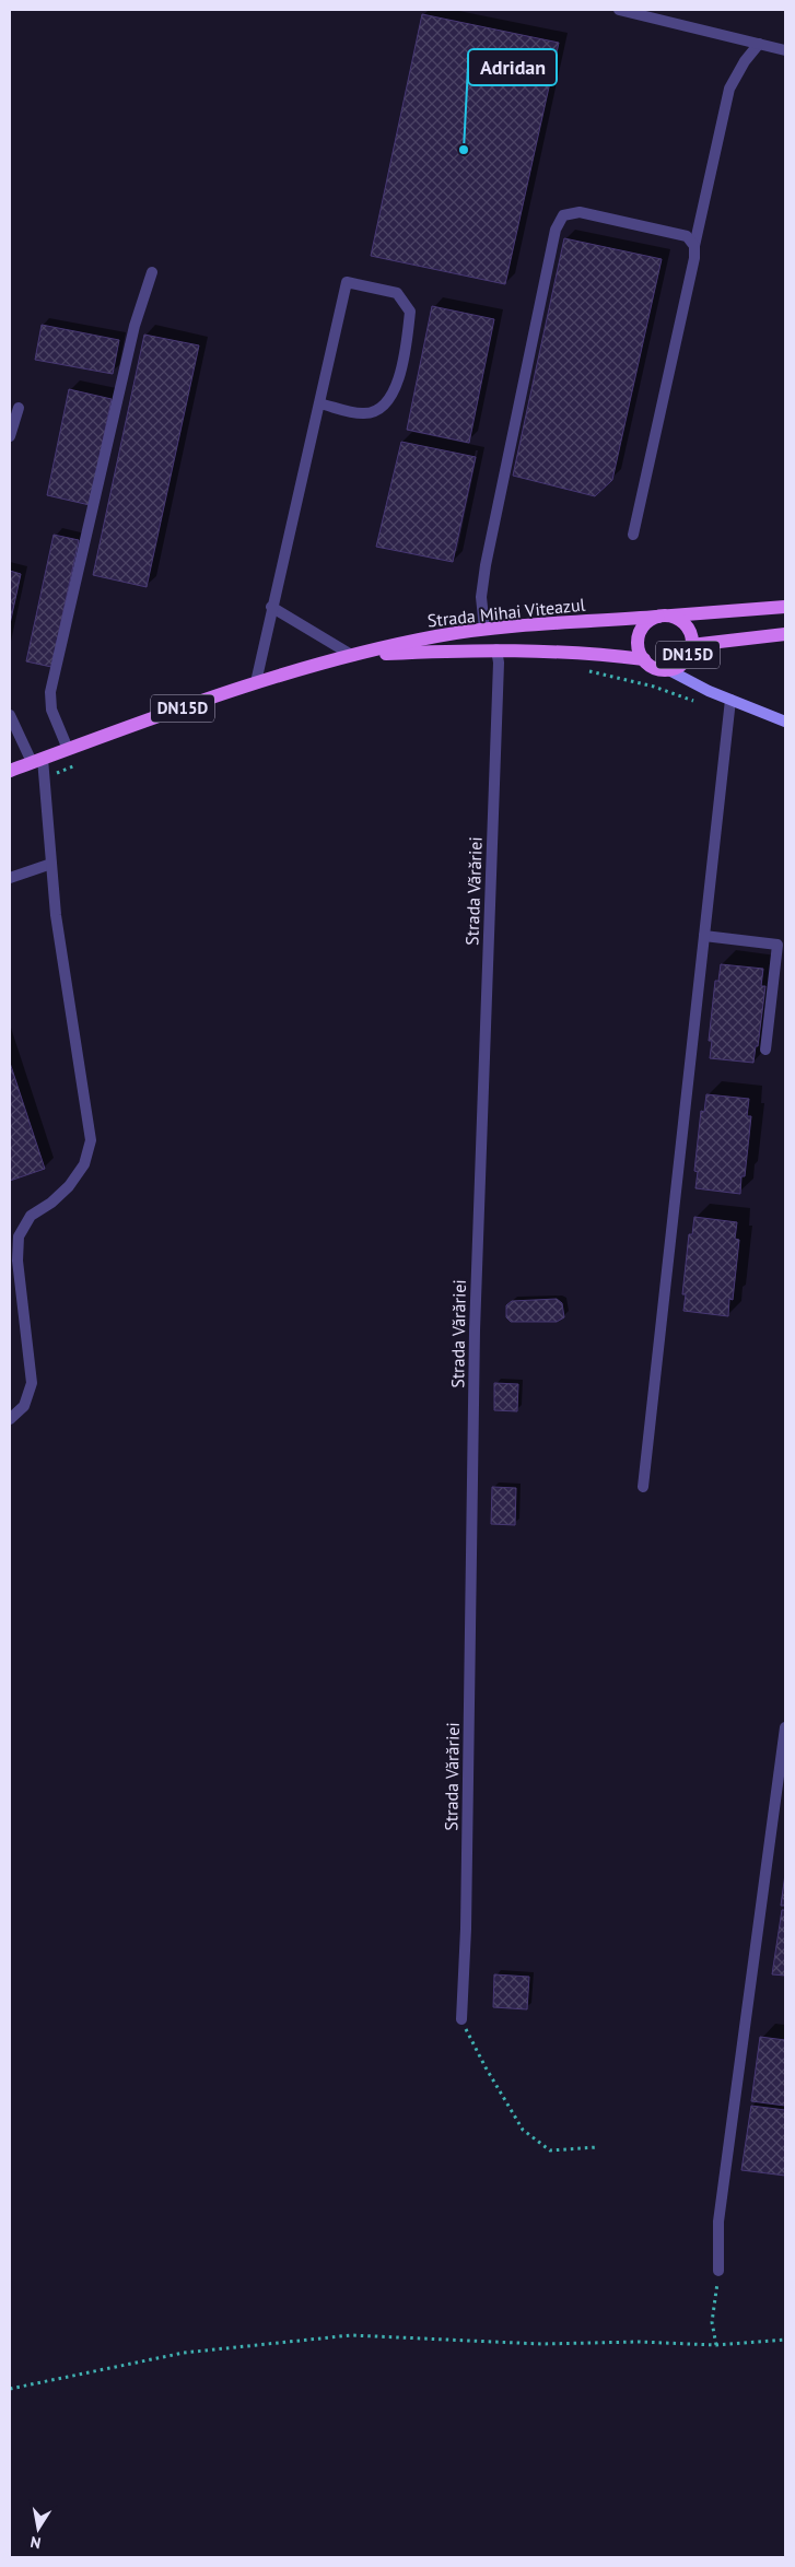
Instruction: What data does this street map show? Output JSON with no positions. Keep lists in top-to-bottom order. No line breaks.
{"streets":{"main road":["Strada Mihai Viteazul","DN15D"],"street":["Strada Vărăriei"]},"crossings":[["Strada Mihai Viteazul","DN15D"],["Strada Mihai Viteazul","Strada Vărăriei"]],"places":["Adridan"],"north":"bottom"}
